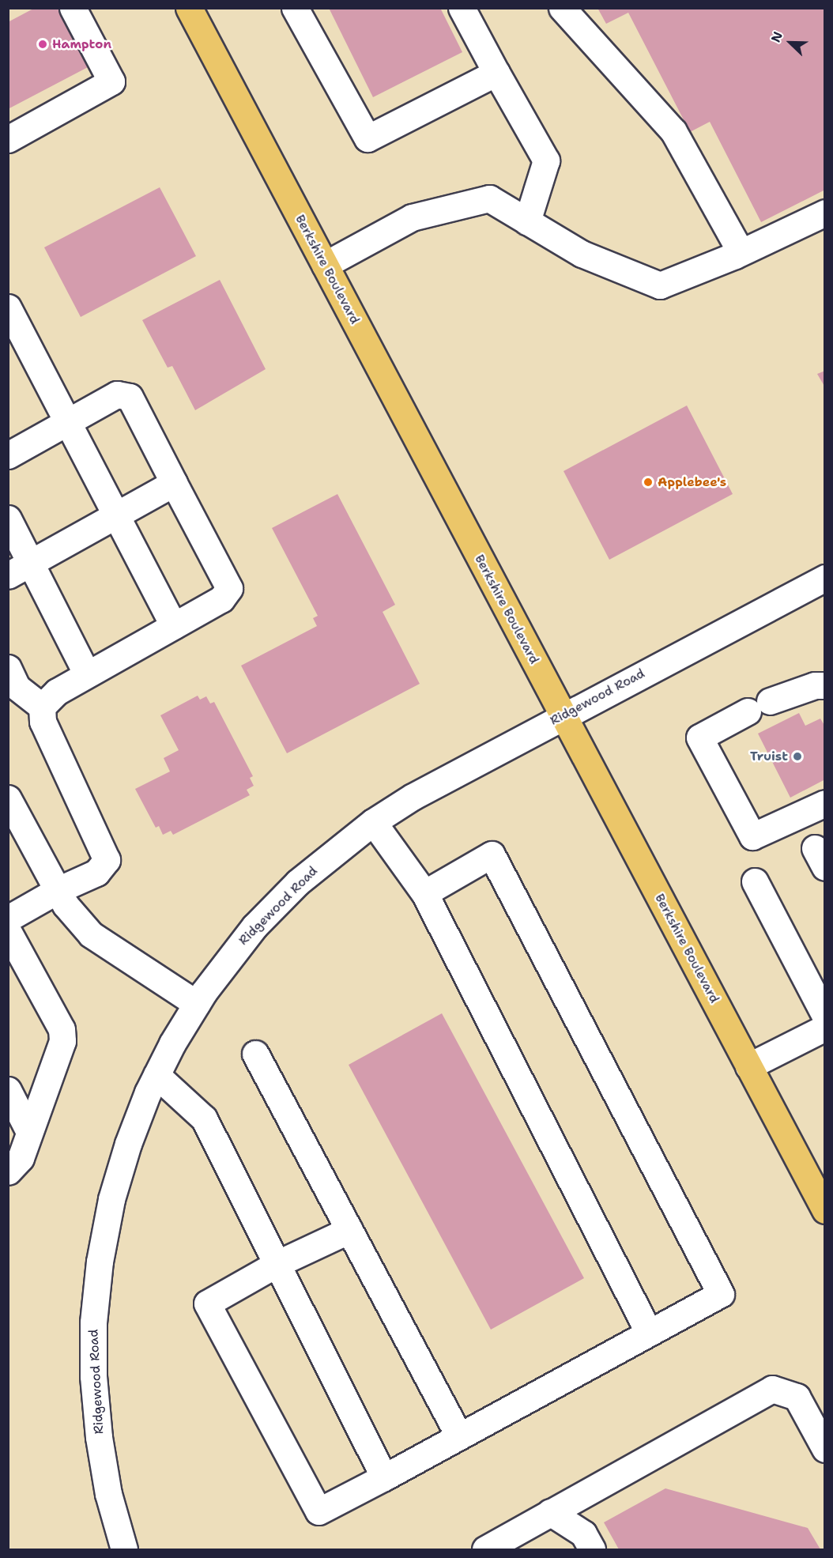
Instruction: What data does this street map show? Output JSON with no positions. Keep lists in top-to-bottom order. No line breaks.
{"streets":{"main road":["Berkshire Boulevard"],"street":["Ridgewood Road"]},"crossings":[["Berkshire Boulevard","Ridgewood Road"]],"places":["Hampton","Applebee's","Truist"],"north":"top left"}
